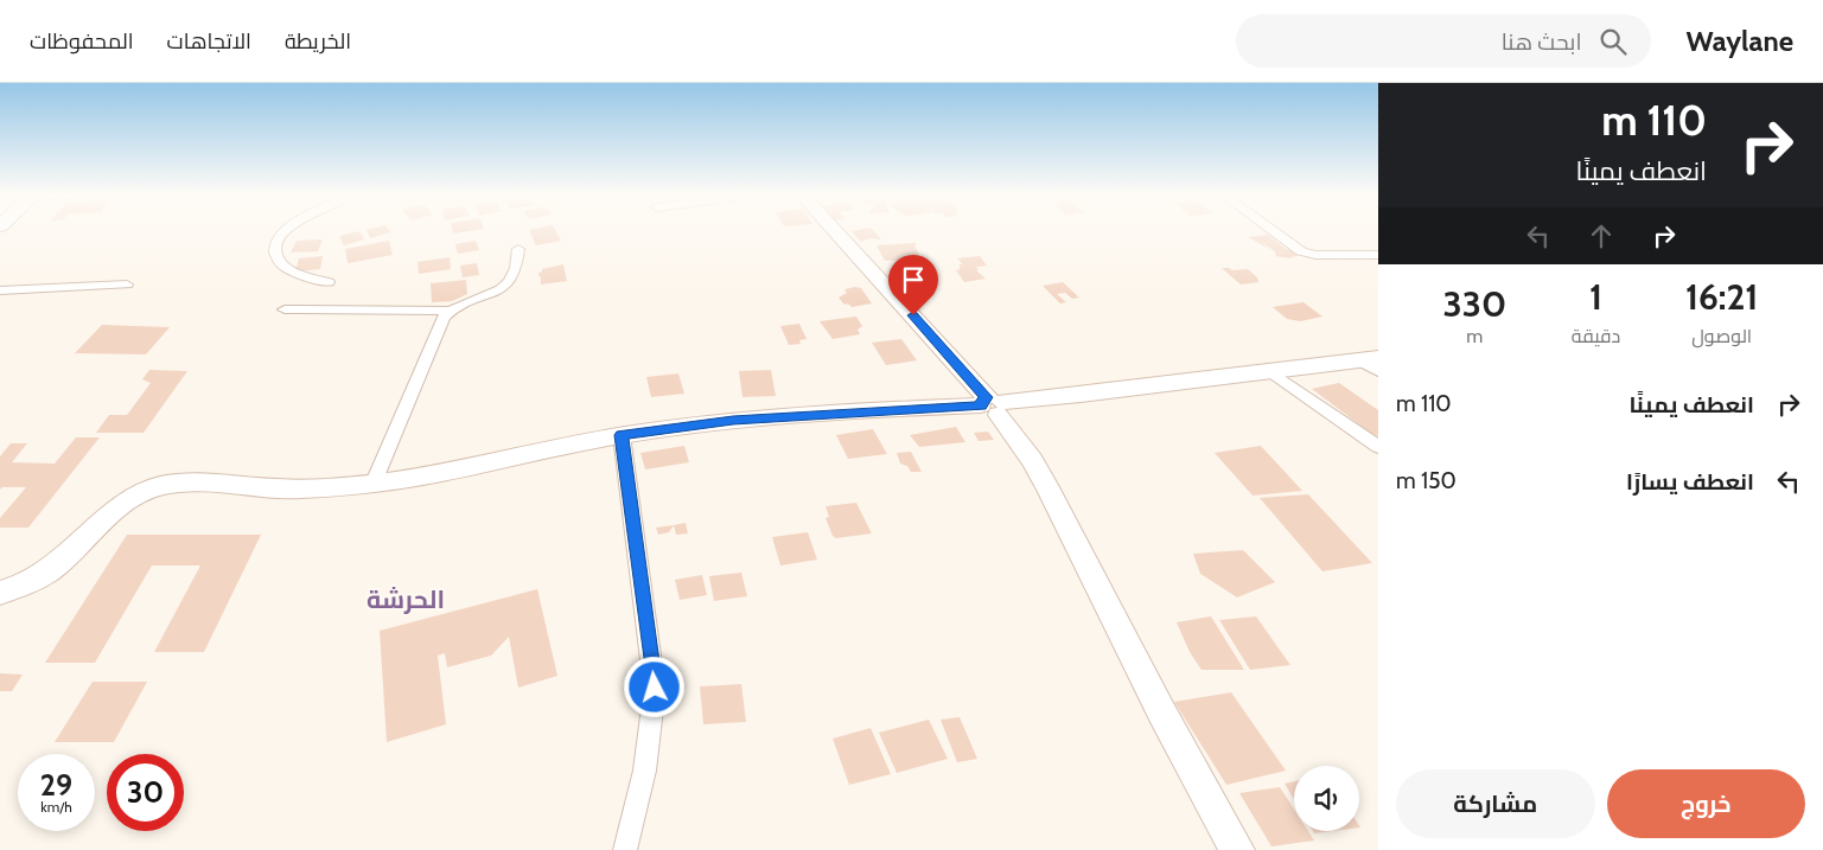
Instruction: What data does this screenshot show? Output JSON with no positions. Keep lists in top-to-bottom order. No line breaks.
{"districts":["الحرشة"],"page":{"header":"Waylane","search":"ابحث هنا","nav":["الخريطة","الاتجاهات","المحفوظات"],"turn":["110 m","انعطف يمينًا"],"eta":["16:21","الوصول","1","دقيقة","330","m"],"list":[{"name":"انعطف يمينًا","value":"110 m"},{"name":"انعطف يسارًا","value":"150 m"}],"speed":"29 km/h","limit":"30","buttons":["خروج","مشاركة"]}}
